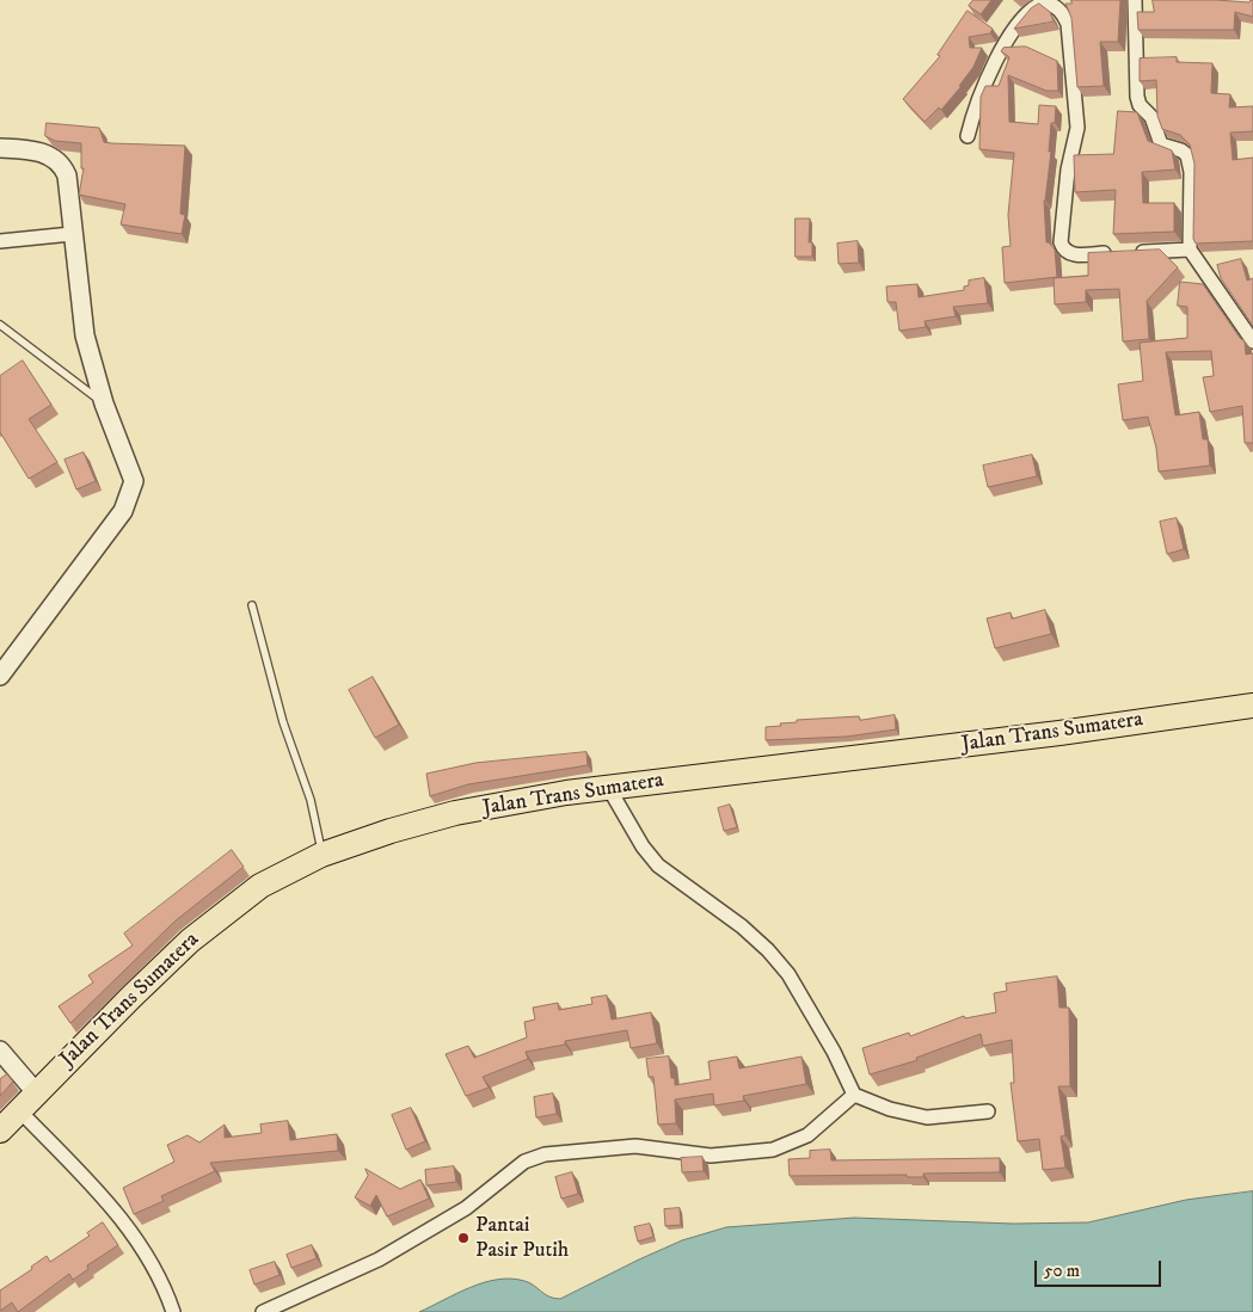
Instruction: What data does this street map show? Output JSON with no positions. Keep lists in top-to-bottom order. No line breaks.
{"streets":{"highway":["Jalan Trans Sumatera"]},"places":["Pantai Pasir Putih"],"scale_bar":"50 m"}
